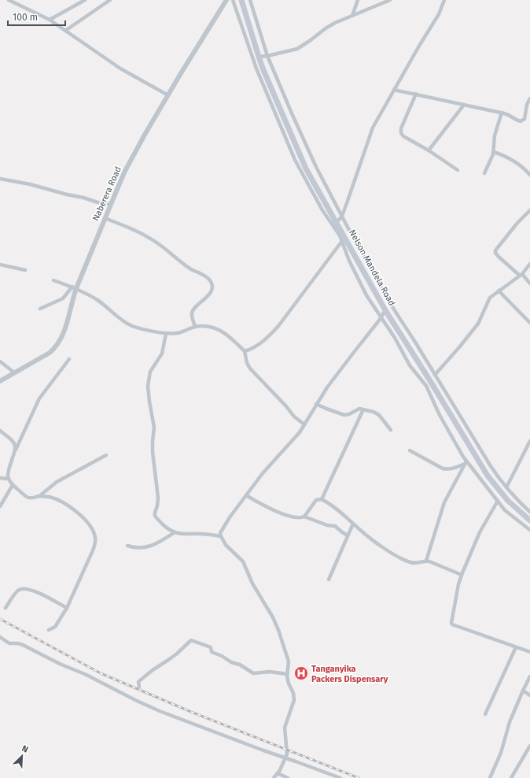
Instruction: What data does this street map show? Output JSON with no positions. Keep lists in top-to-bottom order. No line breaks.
{"streets":{"main road":["Nelson Mandela Road"],"street":["Naberera Road"]},"places":{"hospital":["Tanganyika Packers Dispensary"]},"scale_bar":"100 m","north":"top right"}
